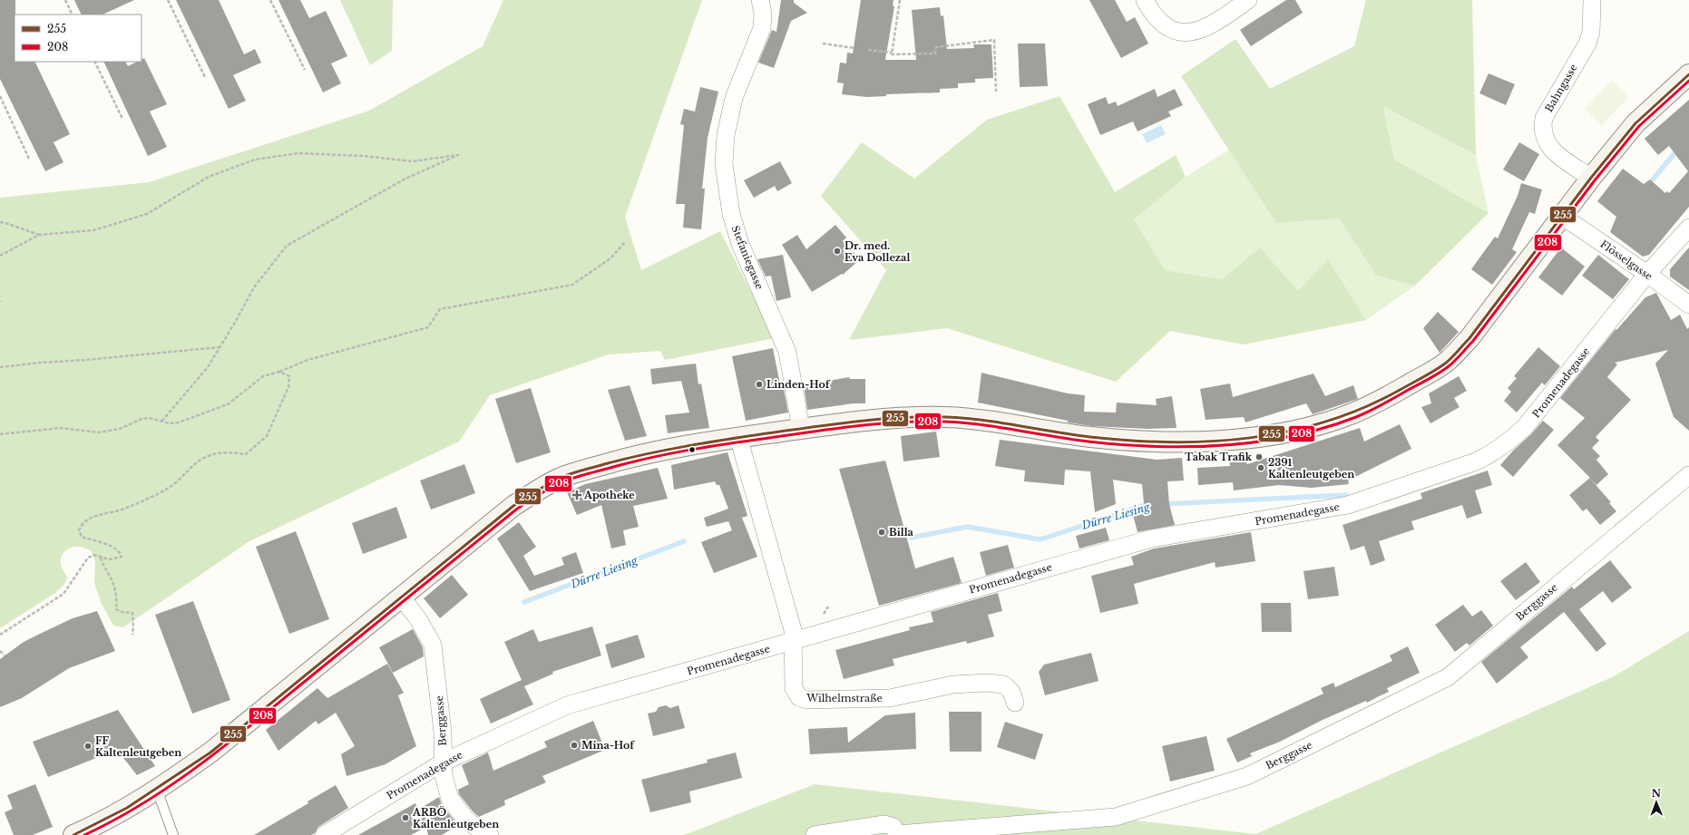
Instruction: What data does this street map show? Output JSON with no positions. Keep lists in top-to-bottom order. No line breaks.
{"streets":{"street":["Bahngasse","Stefaniegasse","Flösselgasse","Promenadegasse","Berggasse","Wilhelmstraße"]},"crossings":[["Flösselgasse","Promenadegasse"],["Promenadegasse","Berggasse"],["Promenadegasse","Wilhelmstraße"]],"water":["Dürre Liesing"],"places":{"other":["Dr. med. Eva Dollezal","Linden-Hof","Tabak Trafik","2391 Kaltenleutgeben","Billa","Mina-Hof","FF Kaltenleutgeben","ARBÖ Kaltenleutgeben"],"health":["Apotheke"]},"lines":["transit line 255","transit line 208"],"legend":["255","208"],"north":"top"}
